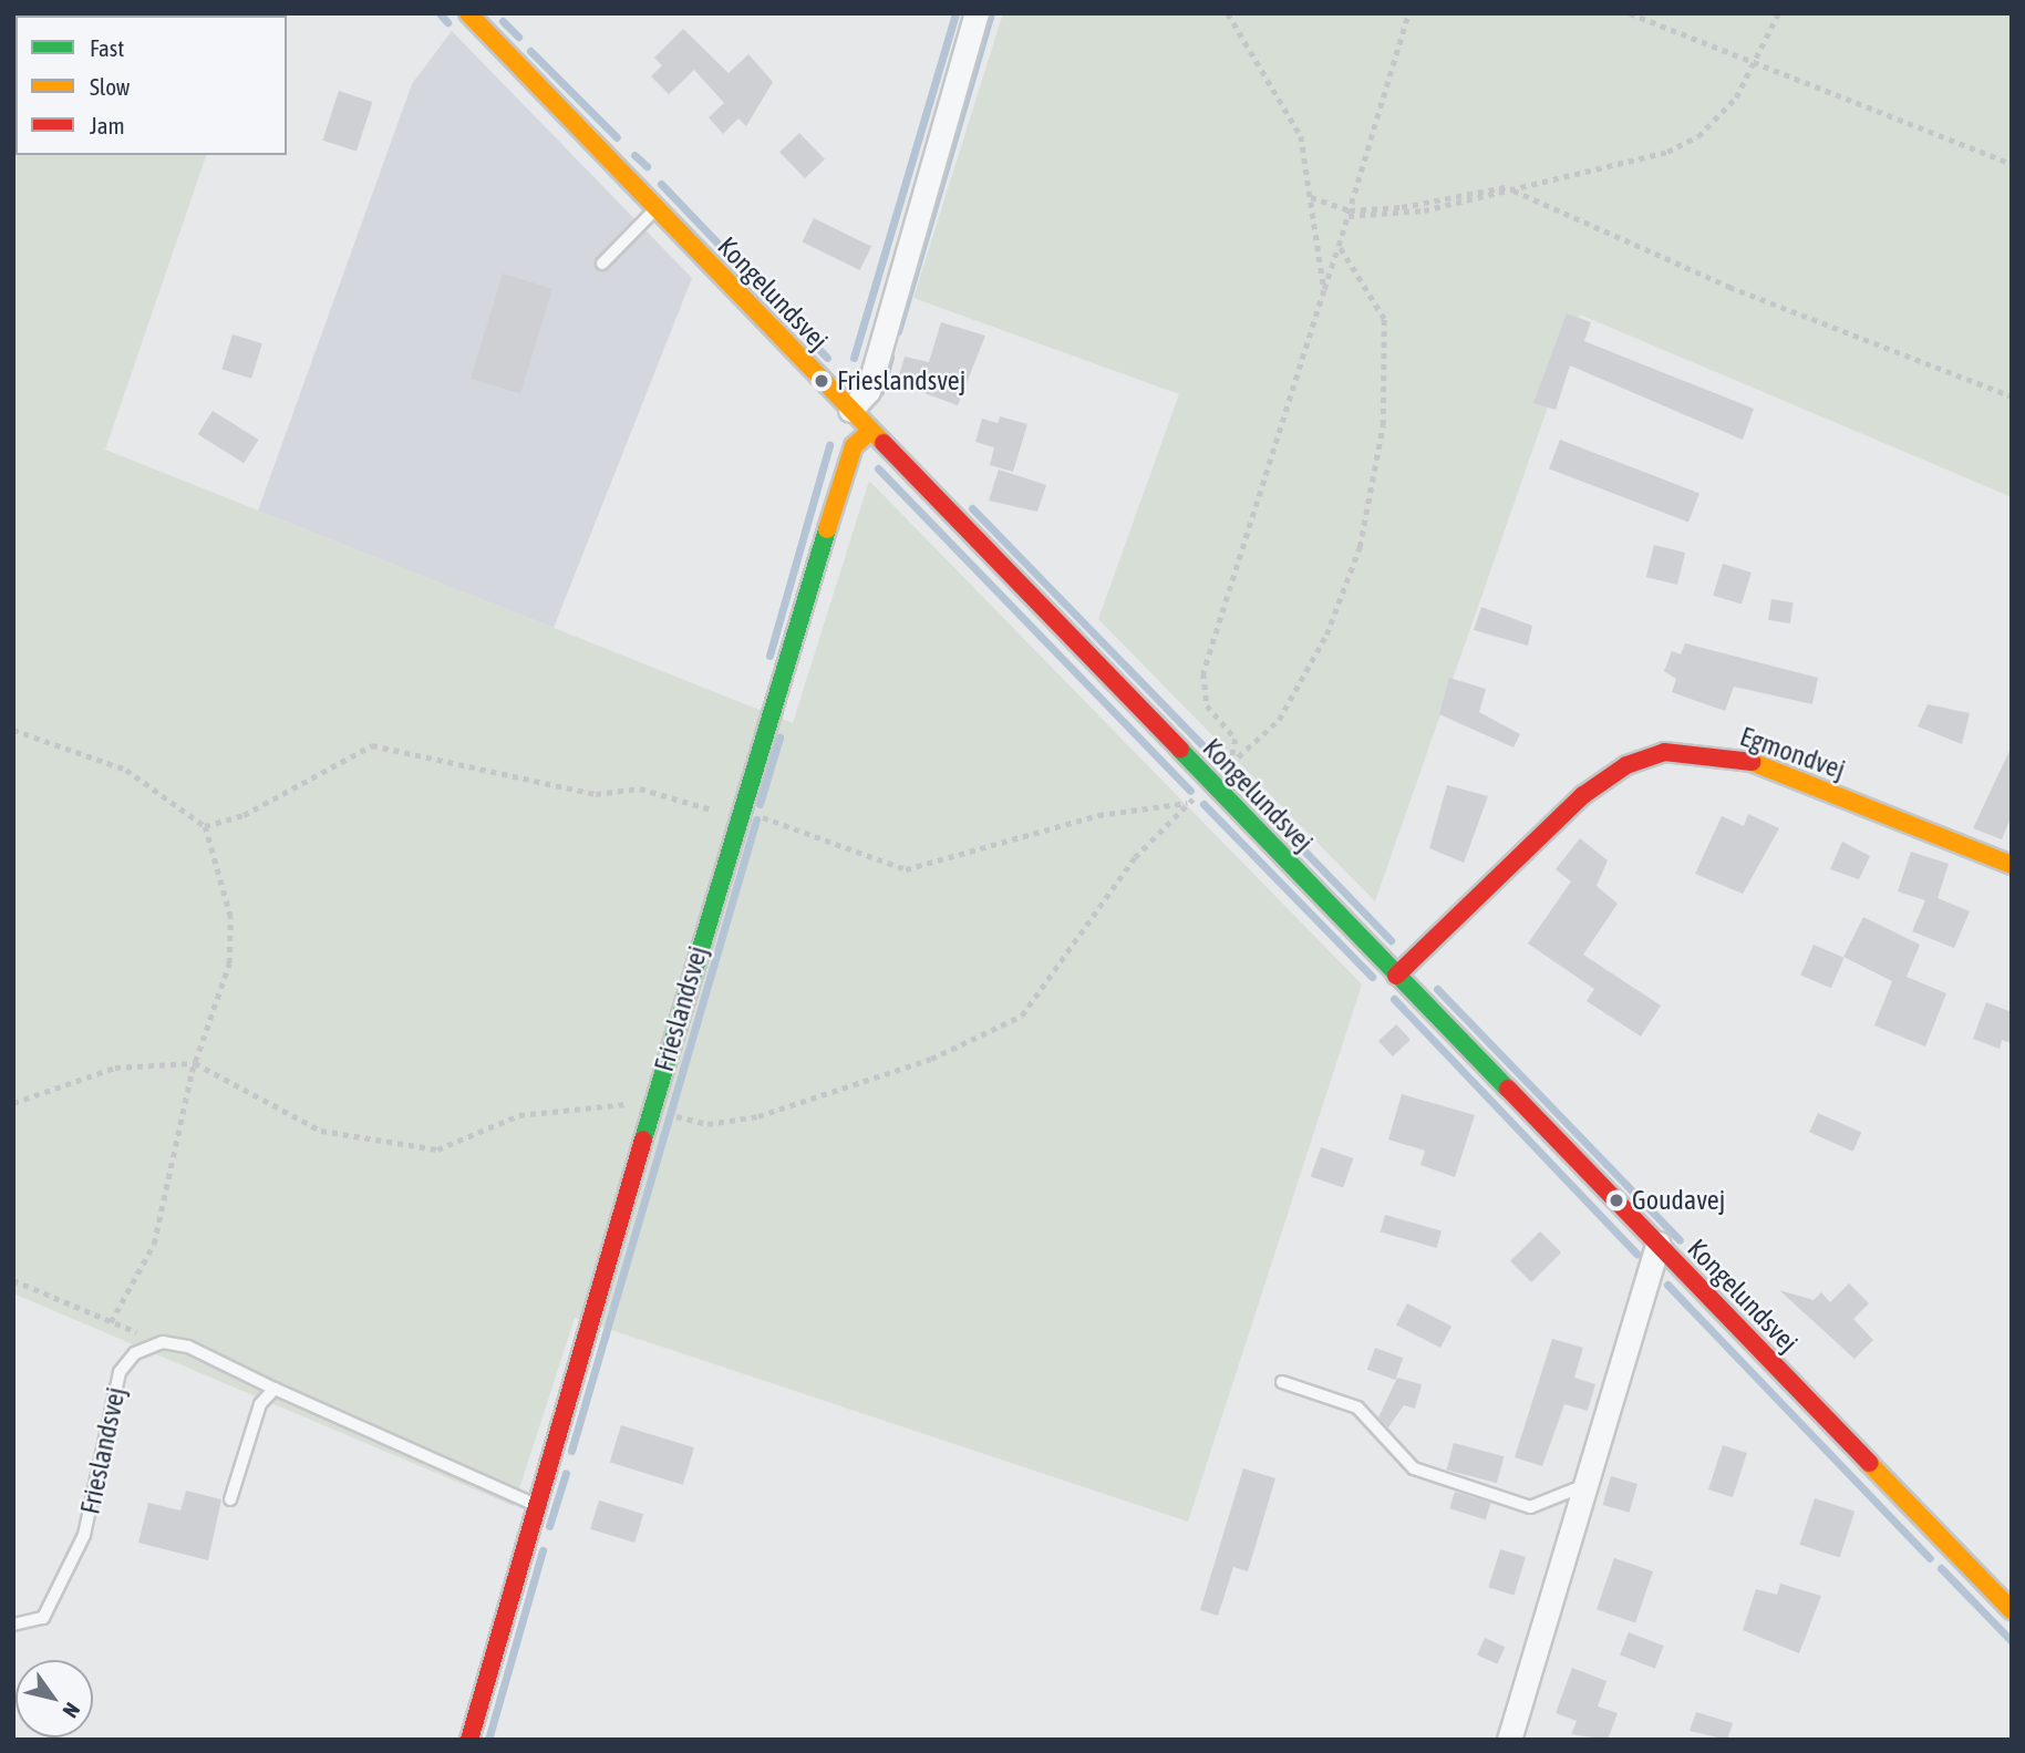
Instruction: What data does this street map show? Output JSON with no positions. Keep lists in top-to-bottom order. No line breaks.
{"streets":{"street":["Kongelundsvej","Egmondvej","Frieslandsvej"]},"crossings":[["Kongelundsvej","Egmondvej"],["Kongelundsvej","Frieslandsvej"]],"places":["Frieslandsvej","Goudavej"],"legend":["Fast","Slow","Jam"],"north":"bottom right"}
